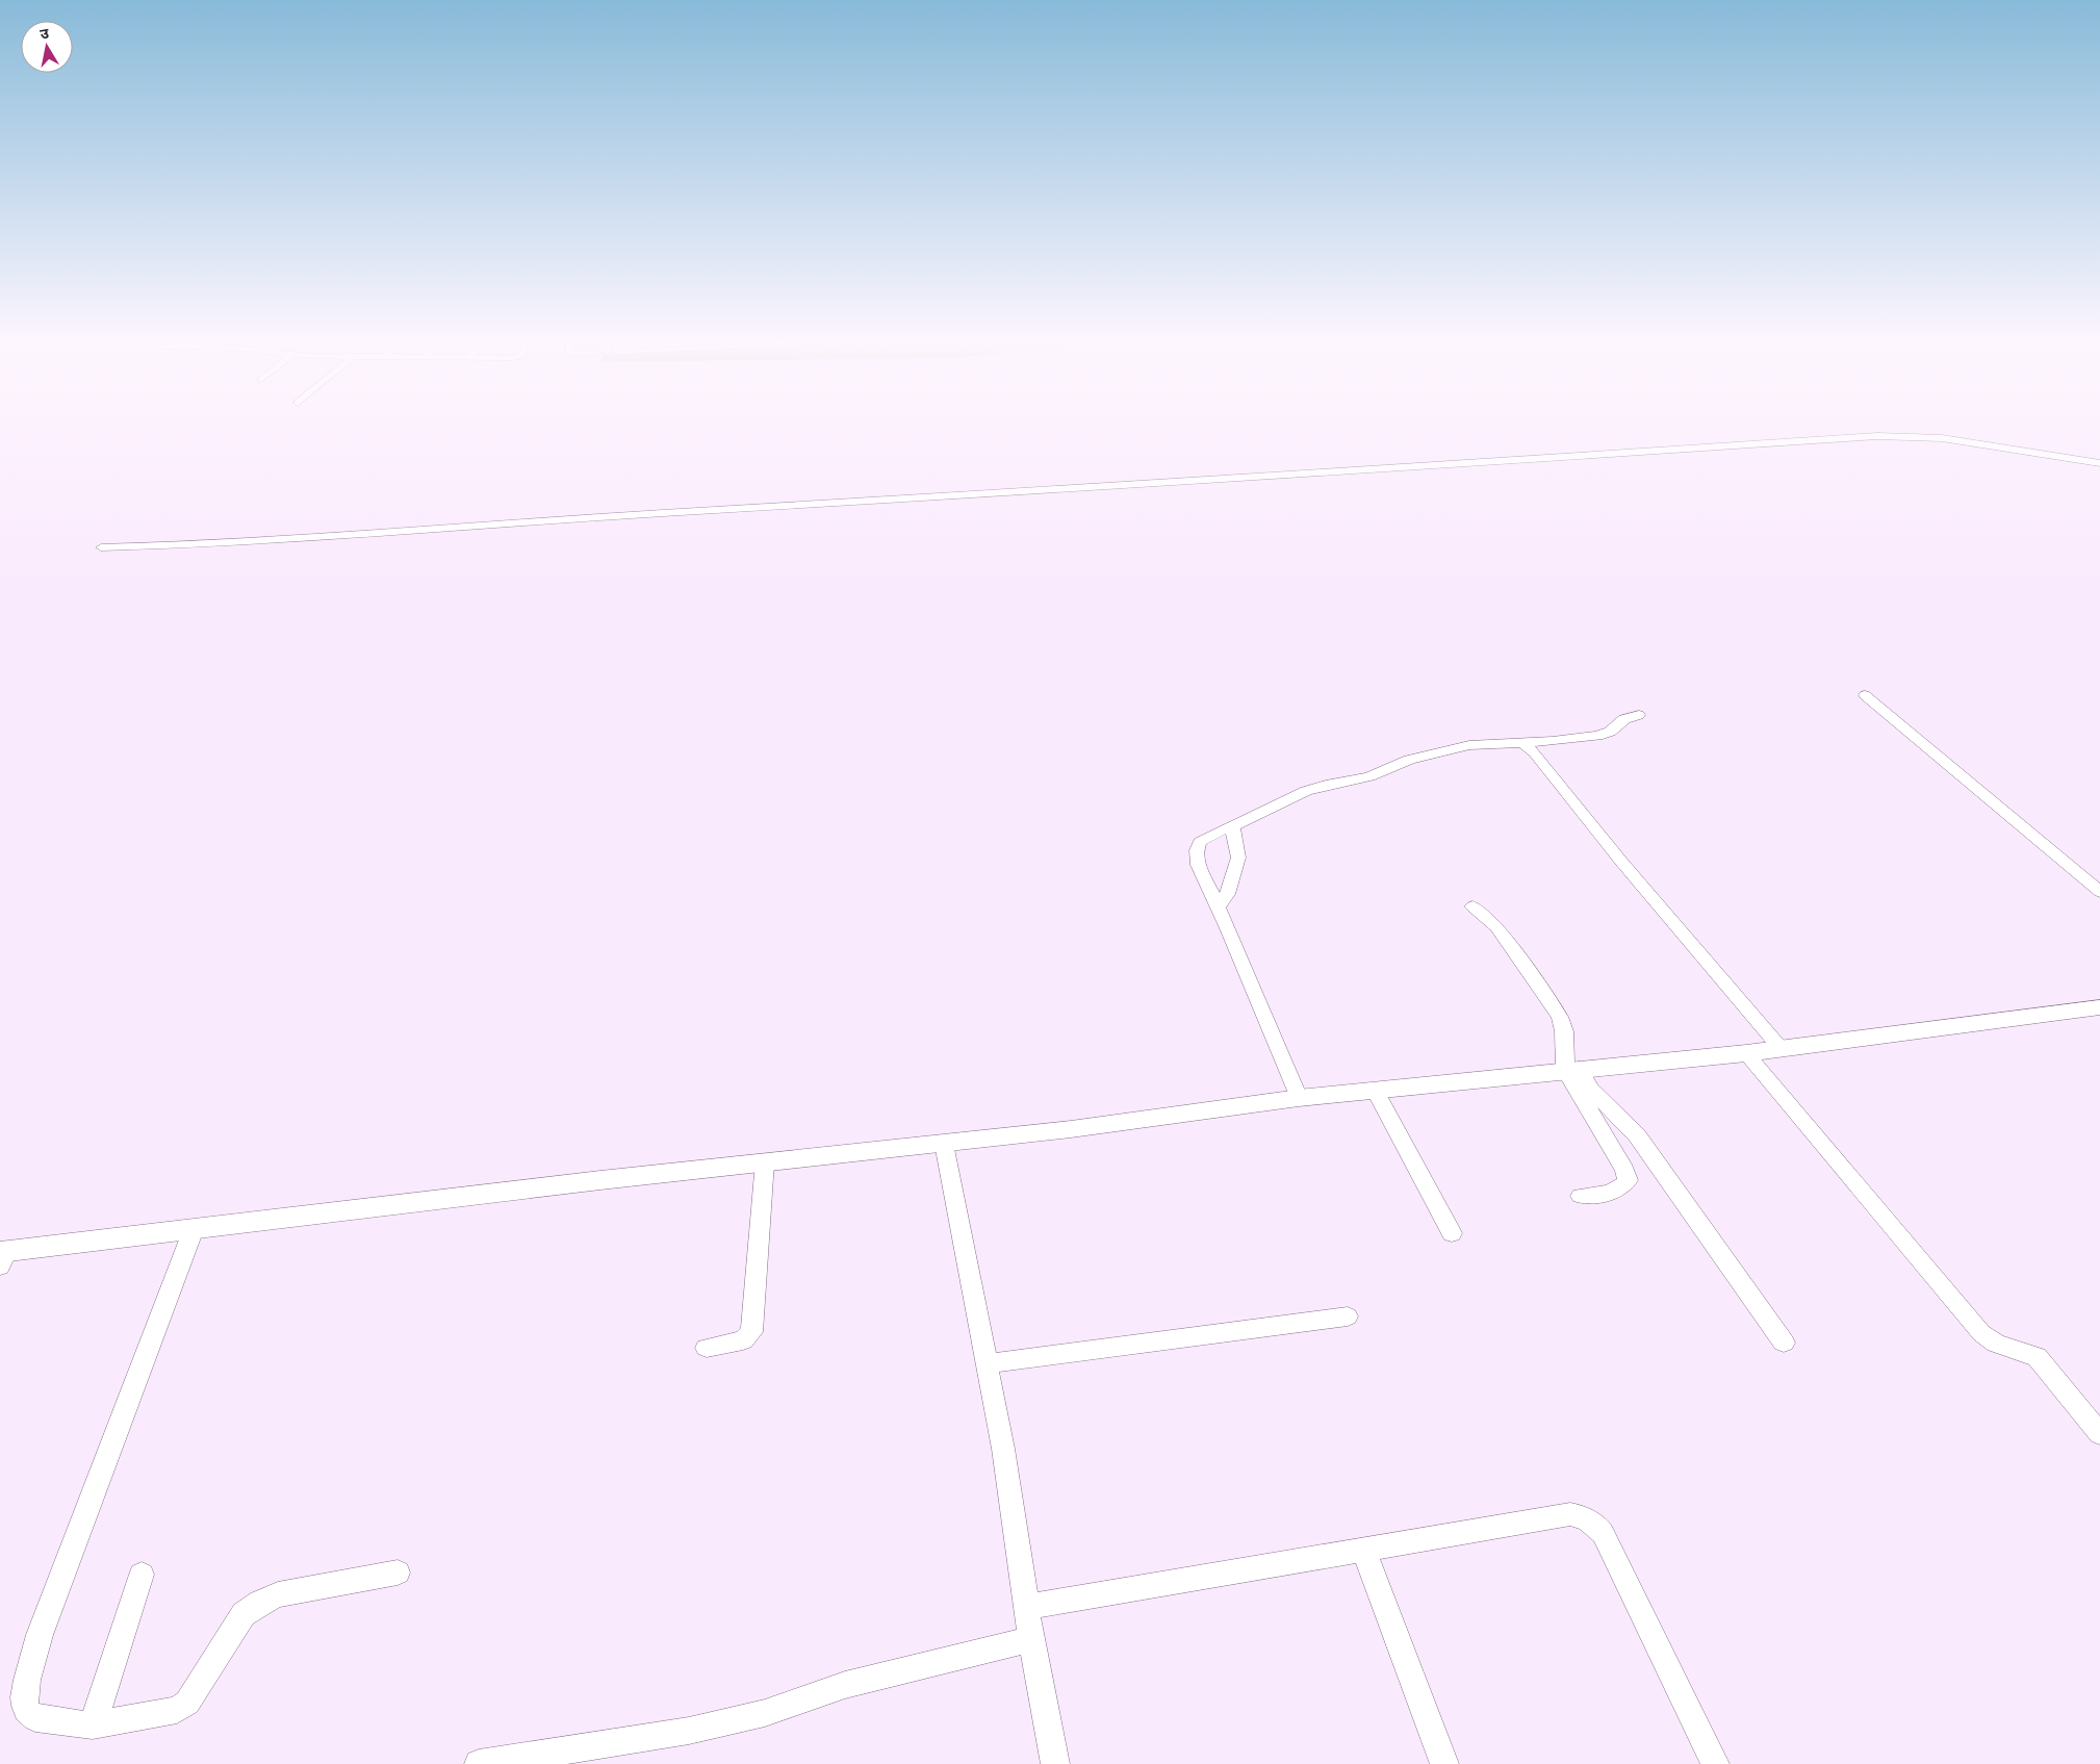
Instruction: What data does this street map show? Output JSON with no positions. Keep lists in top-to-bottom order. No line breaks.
{"north":"top"}
